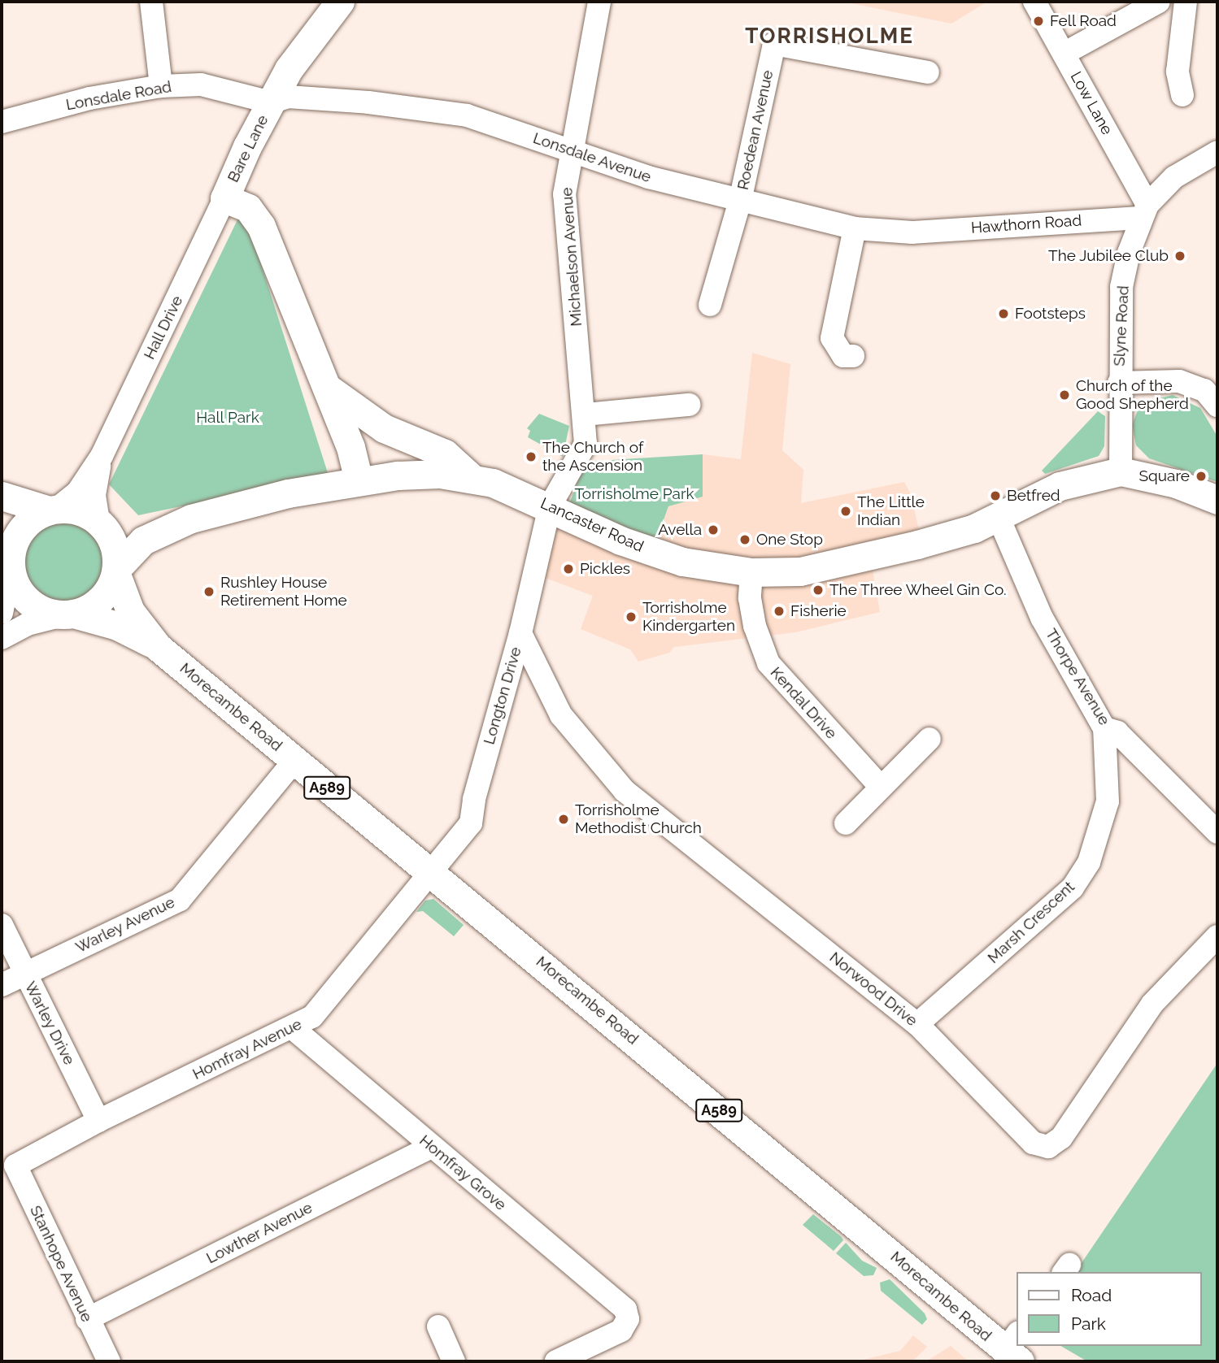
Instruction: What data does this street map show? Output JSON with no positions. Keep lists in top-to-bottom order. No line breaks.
{"streets":{"main road":["Bare Lane","Lancaster Road","Morecambe Road","A589"],"street":["Lonsdale Road","Low Lane","Roedean Avenue","Lonsdale Avenue","Hawthorn Road","Michaelson Avenue","Slyne Road","Hall Drive","Thorpe Avenue","Longton Drive","Kendal Drive","Marsh Crescent","Warley Avenue","Norwood Drive","Warley Drive","Homfray Avenue","Homfray Grove","Lowther Avenue","Stanhope Avenue"]},"crossings":[["Lonsdale Road","Bare Lane"],["Lonsdale Road","Lonsdale Avenue"],["Low Lane","Hawthorn Road"],["Low Lane","Slyne Road"],["Roedean Avenue","Lonsdale Avenue"],["Bare Lane","Lonsdale Avenue"],["Bare Lane","Hall Drive"],["Bare Lane","Lancaster Road"],["Lonsdale Avenue","Hawthorn Road"],["Lonsdale Avenue","Michaelson Avenue"],["Hawthorn Road","Slyne Road"],["Michaelson Avenue","Lancaster Road"],["Michaelson Avenue","Longton Drive"],["Slyne Road","Lancaster Road"],["Hall Drive","Lancaster Road"],["Hall Drive","Morecambe Road"],["Hall Drive","A589"],["Lancaster Road","Thorpe Avenue"],["Lancaster Road","Longton Drive"],["Lancaster Road","Kendal Drive"],["Lancaster Road","Morecambe Road"],["Lancaster Road","A589"],["Thorpe Avenue","Marsh Crescent"],["Longton Drive","Morecambe Road"],["Longton Drive","Norwood Drive"],["Longton Drive","Homfray Avenue"],["Morecambe Road","A589"],["Morecambe Road","Warley Avenue"],["Morecambe Road","Homfray Avenue"],["Marsh Crescent","Norwood Drive"],["Warley Avenue","Warley Drive"],["Warley Drive","Homfray Avenue"],["Homfray Avenue","Homfray Grove"],["Homfray Avenue","Stanhope Avenue"],["Homfray Grove","Lowther Avenue"],["Lowther Avenue","Stanhope Avenue"]],"districts":["TORRISHOLME"],"parks":["Hall Park","Torrisholme Park"],"places":["Fell Road","The Jubilee Club","Footsteps","Church of the Good Shepherd","The Church of the Ascension","Square","Betfred","The Little Indian","Avella","One Stop","Pickles","The Three Wheel Gin Co.","Rushley House Retirement Home","Fisherie","Torrisholme Kindergarten","Torrisholme Methodist Church"],"legend":["Road","Park"]}
